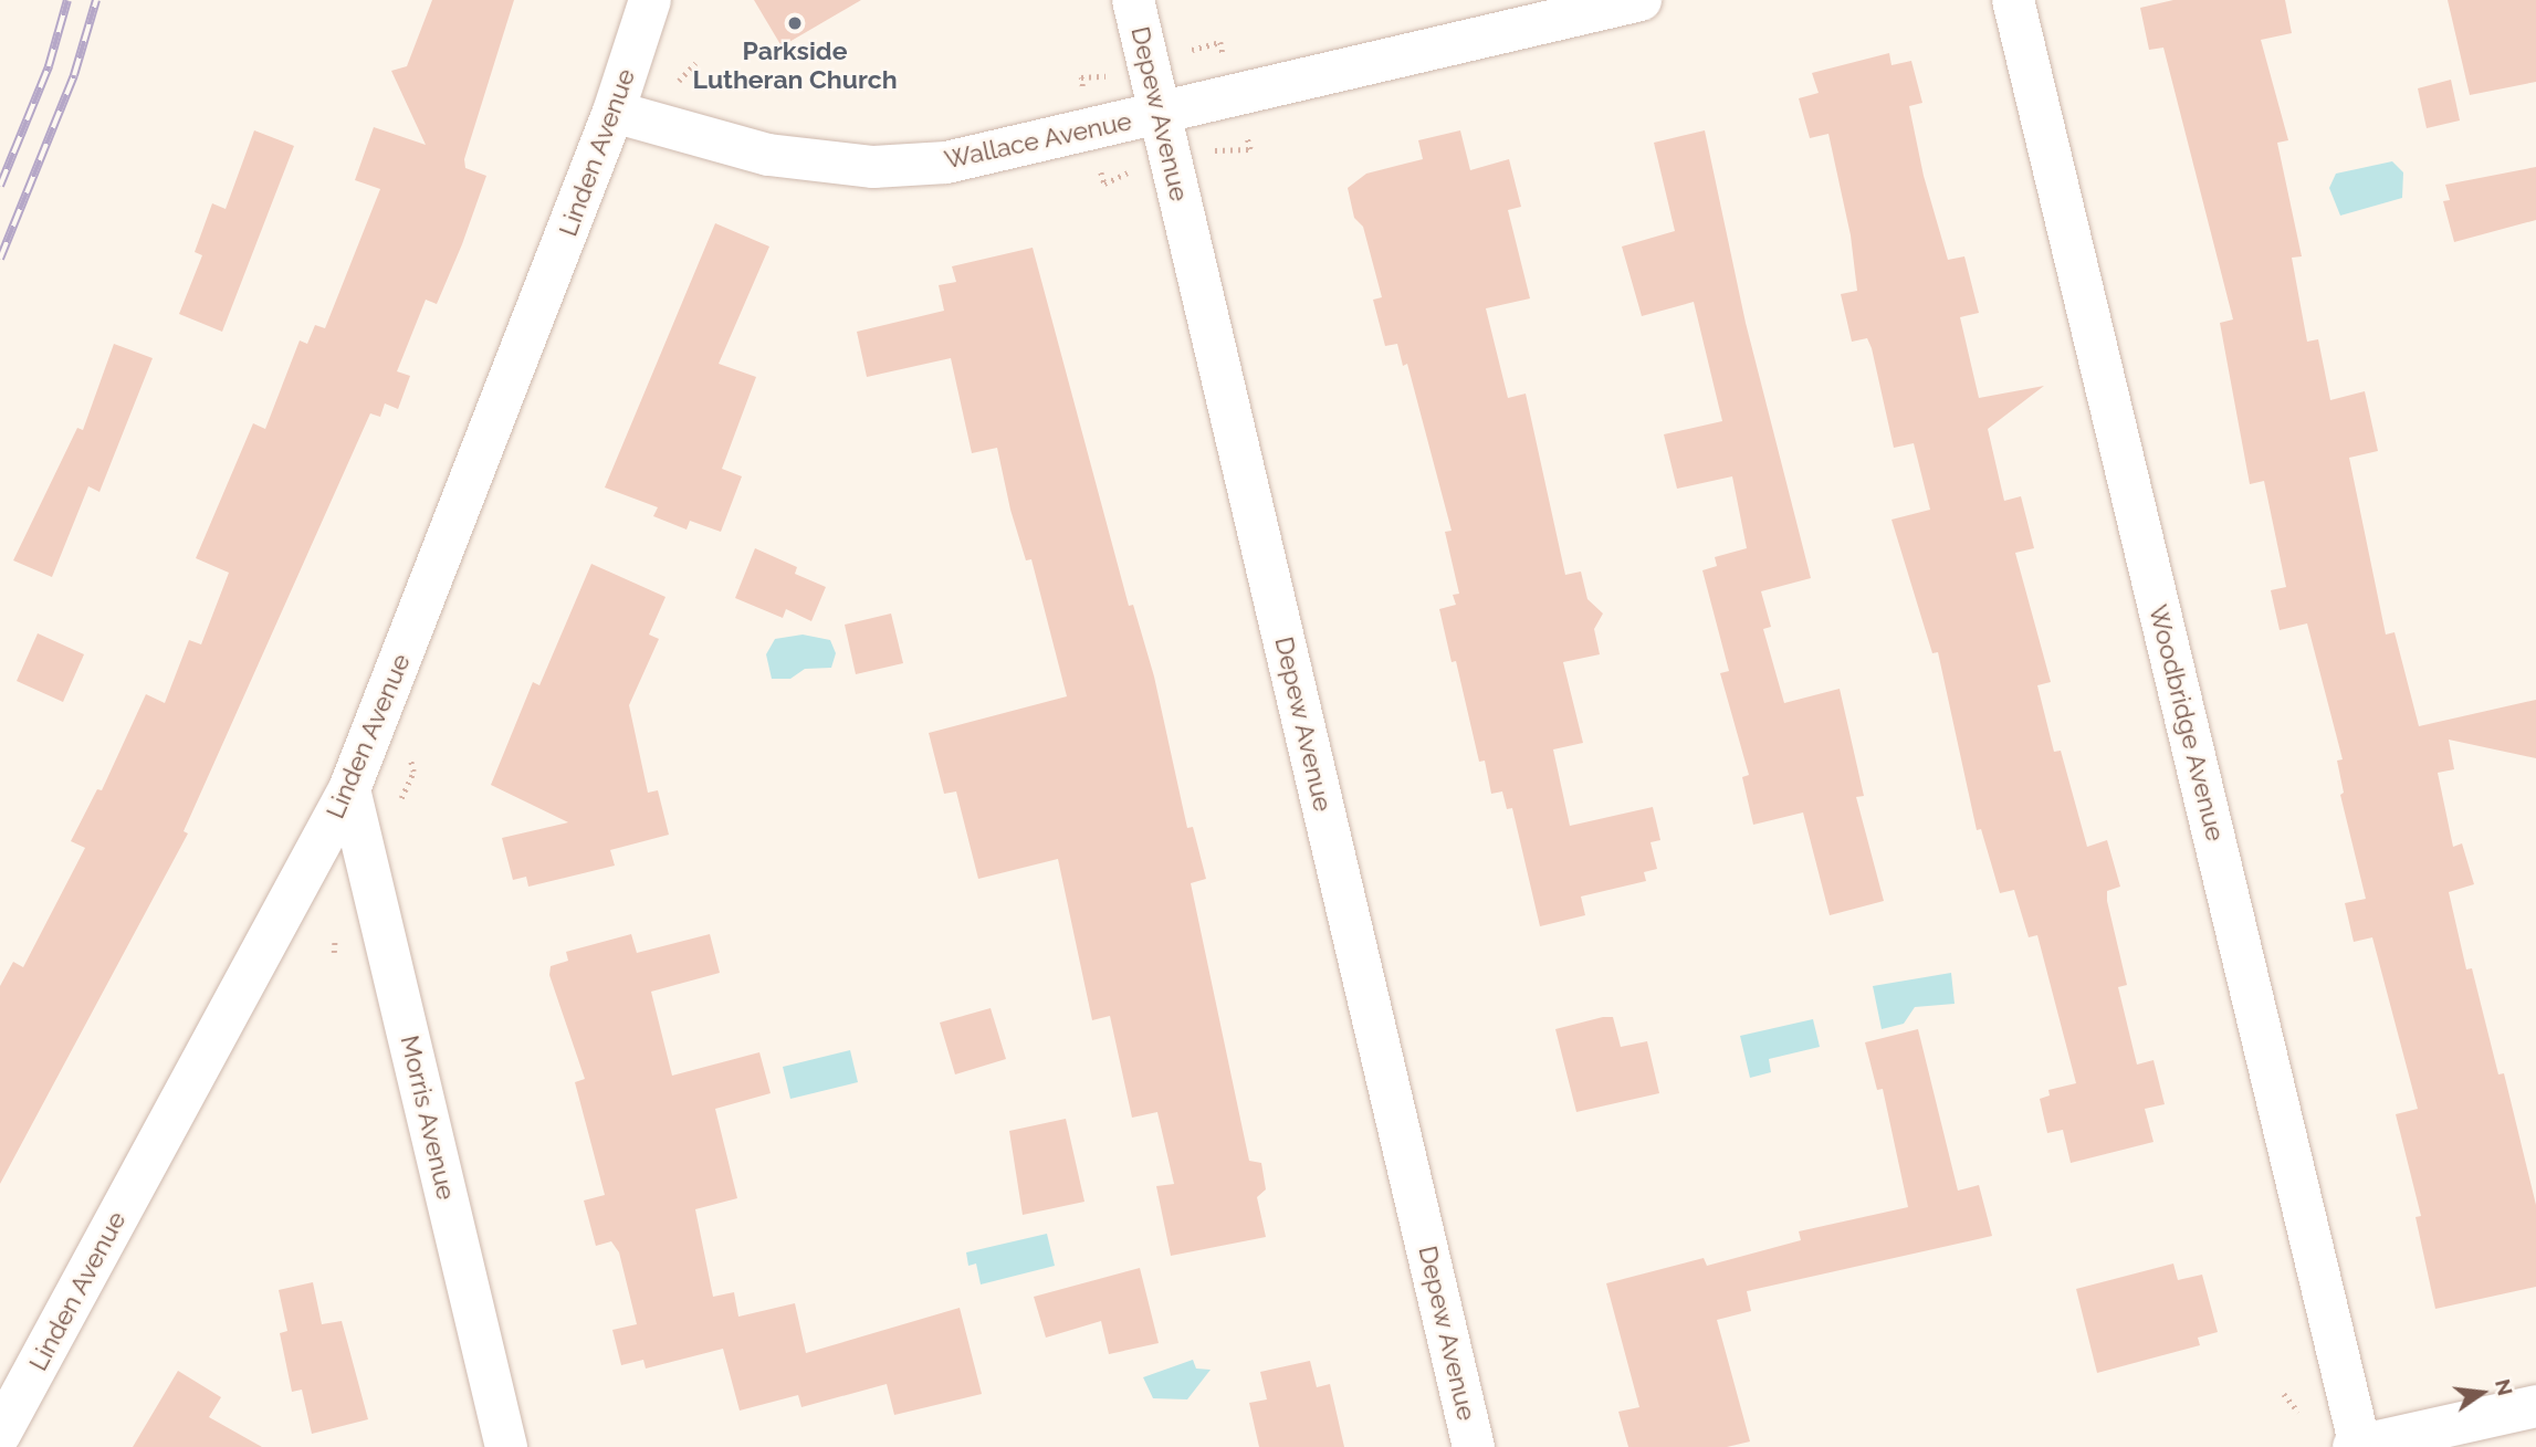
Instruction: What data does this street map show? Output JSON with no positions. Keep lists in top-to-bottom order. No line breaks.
{"streets":{"street":["Depew Avenue","Wallace Avenue","Linden Avenue","Woodbridge Avenue","Morris Avenue"]},"crossings":[["Depew Avenue","Wallace Avenue"],["Wallace Avenue","Linden Avenue"],["Linden Avenue","Morris Avenue"]],"places":["Parkside Lutheran Church"],"north":"right"}
